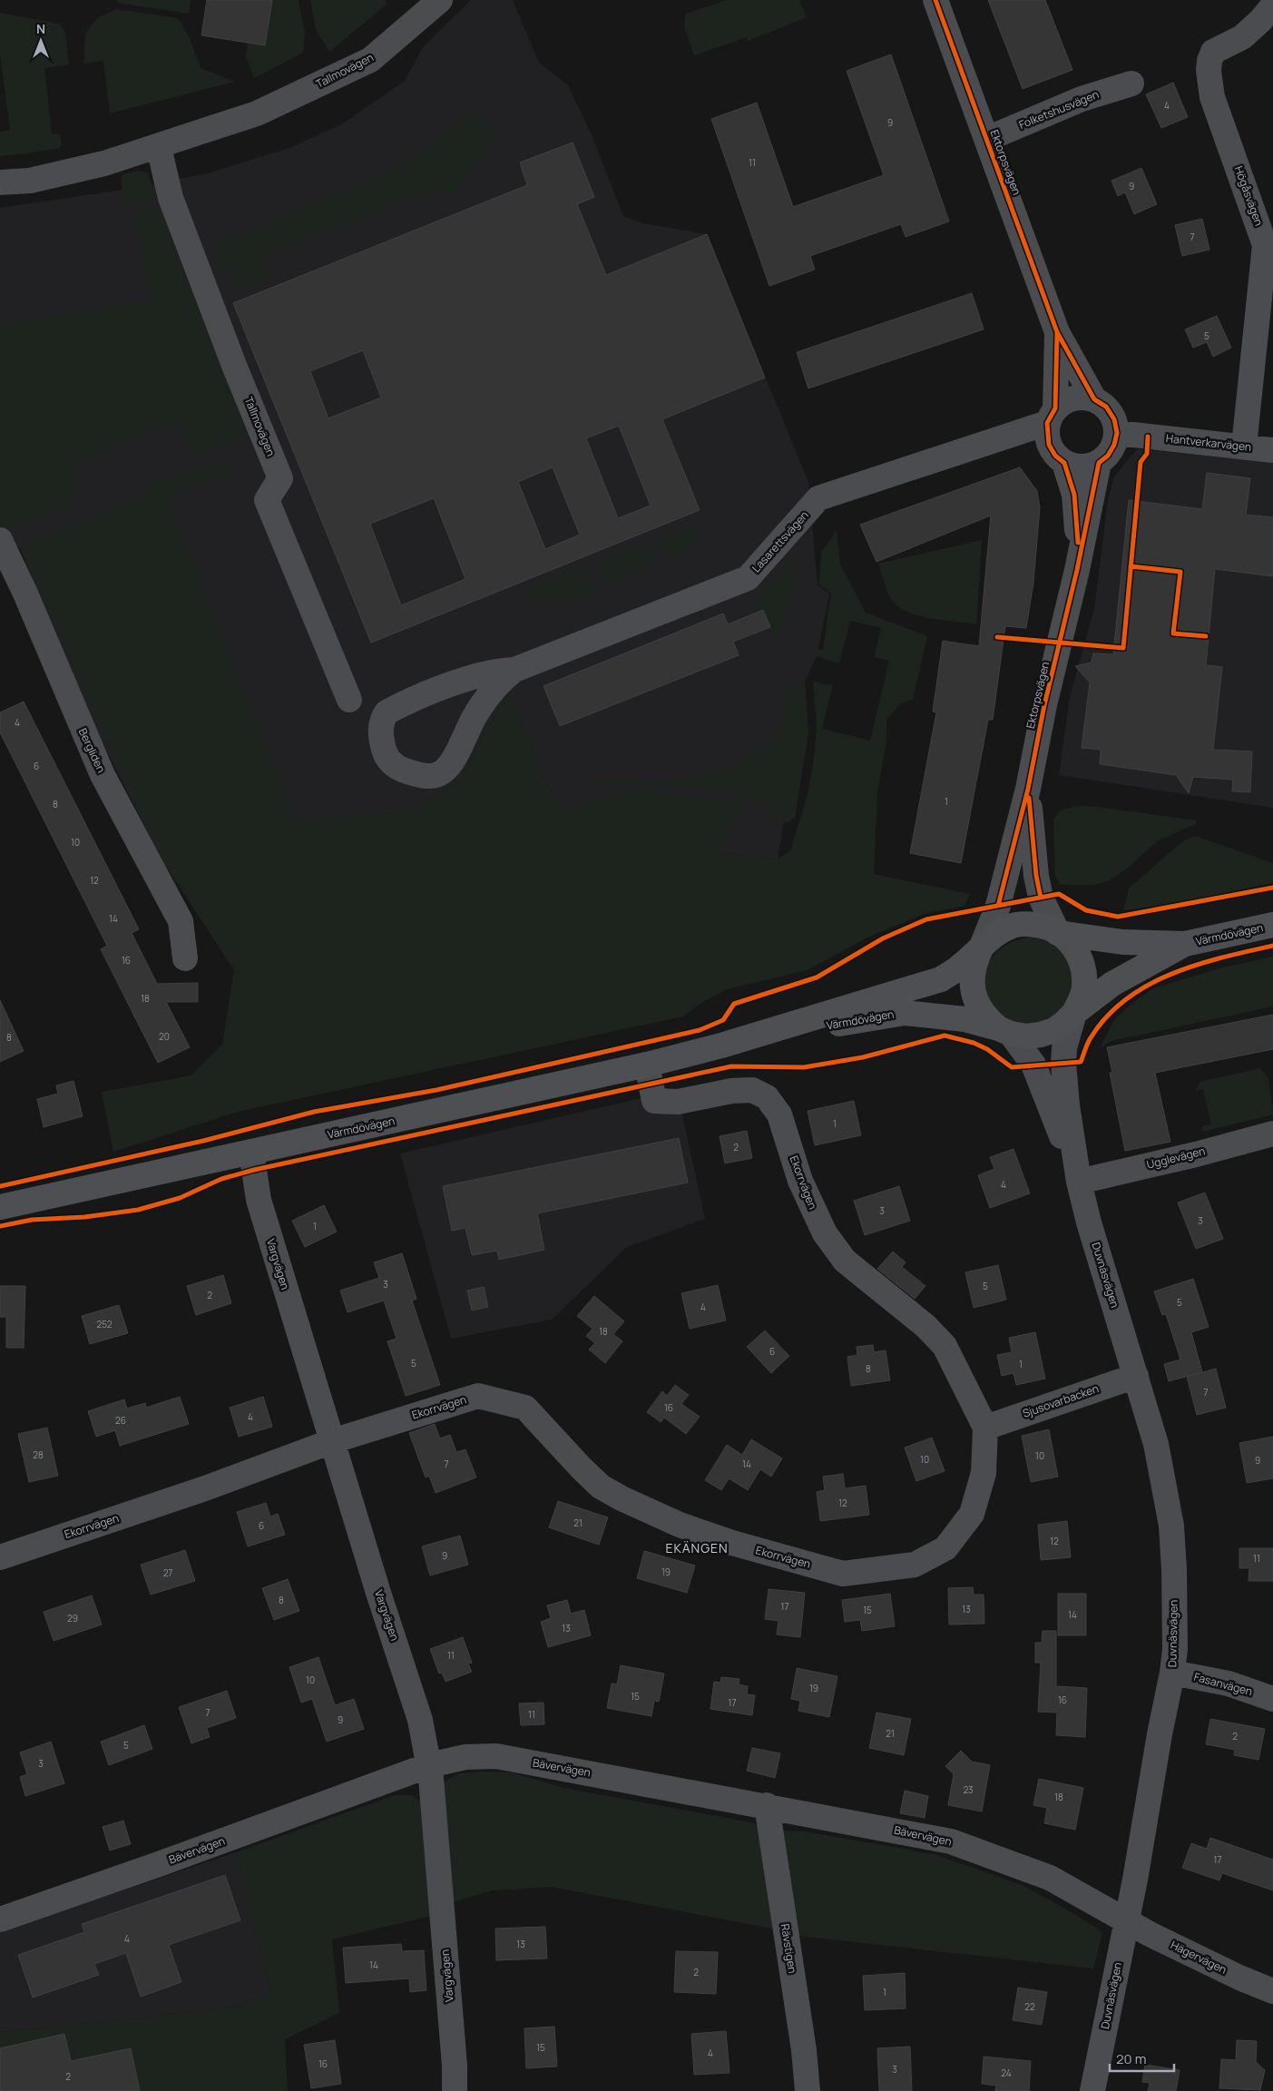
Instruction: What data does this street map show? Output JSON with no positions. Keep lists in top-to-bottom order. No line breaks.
{"streets":{"main road":["Värmdövägen"],"street":["Tallmovägen","Folketshusvägen","Ektorpsvägen","Högåsvägen","Hantverkarvägen","Lasarettsvägen","Bergliden","Ugglevägen","Ekorrvägen","Vargvägen","Duvnäsvägen","Sjusovarbacken","Fasanvägen","Bävervägen","Rävstigen","Hägervägen"]},"crossings":[["Folketshusvägen","Ektorpsvägen"],["Ektorpsvägen","Hantverkarvägen"],["Ektorpsvägen","Lasarettsvägen"],["Ektorpsvägen","Värmdövägen"],["Ektorpsvägen","Duvnäsvägen"],["Högåsvägen","Hantverkarvägen"],["Hantverkarvägen","Lasarettsvägen"],["Värmdövägen","Ekorrvägen"],["Värmdövägen","Vargvägen"],["Värmdövägen","Duvnäsvägen"],["Ugglevägen","Duvnäsvägen"],["Ekorrvägen","Vargvägen"],["Ekorrvägen","Sjusovarbacken"],["Vargvägen","Bävervägen"],["Duvnäsvägen","Sjusovarbacken"],["Duvnäsvägen","Fasanvägen"],["Duvnäsvägen","Bävervägen"],["Duvnäsvägen","Hägervägen"],["Bävervägen","Rävstigen"],["Bävervägen","Hägervägen"]],"districts":["EKÄNGEN"],"house_numbers":["4","9","11","9","7","5","4","6","1","8","10","12","14","16","18","20","8","1","2","4","3","3","1","3","5","2","5","4","252","18","6","5","1","8","7","16","4","26","28","10","10","9","7","14","12","21","6","12","9","11","19","27","8","17","13","15","14","29","13","11","10","19","15","16","17","7","11","9","21","2","5","3","23","18","17","4","13","14","2","1","22","15","4","16","3","24","2"],"scale_bar":"20 m","north":"top"}
